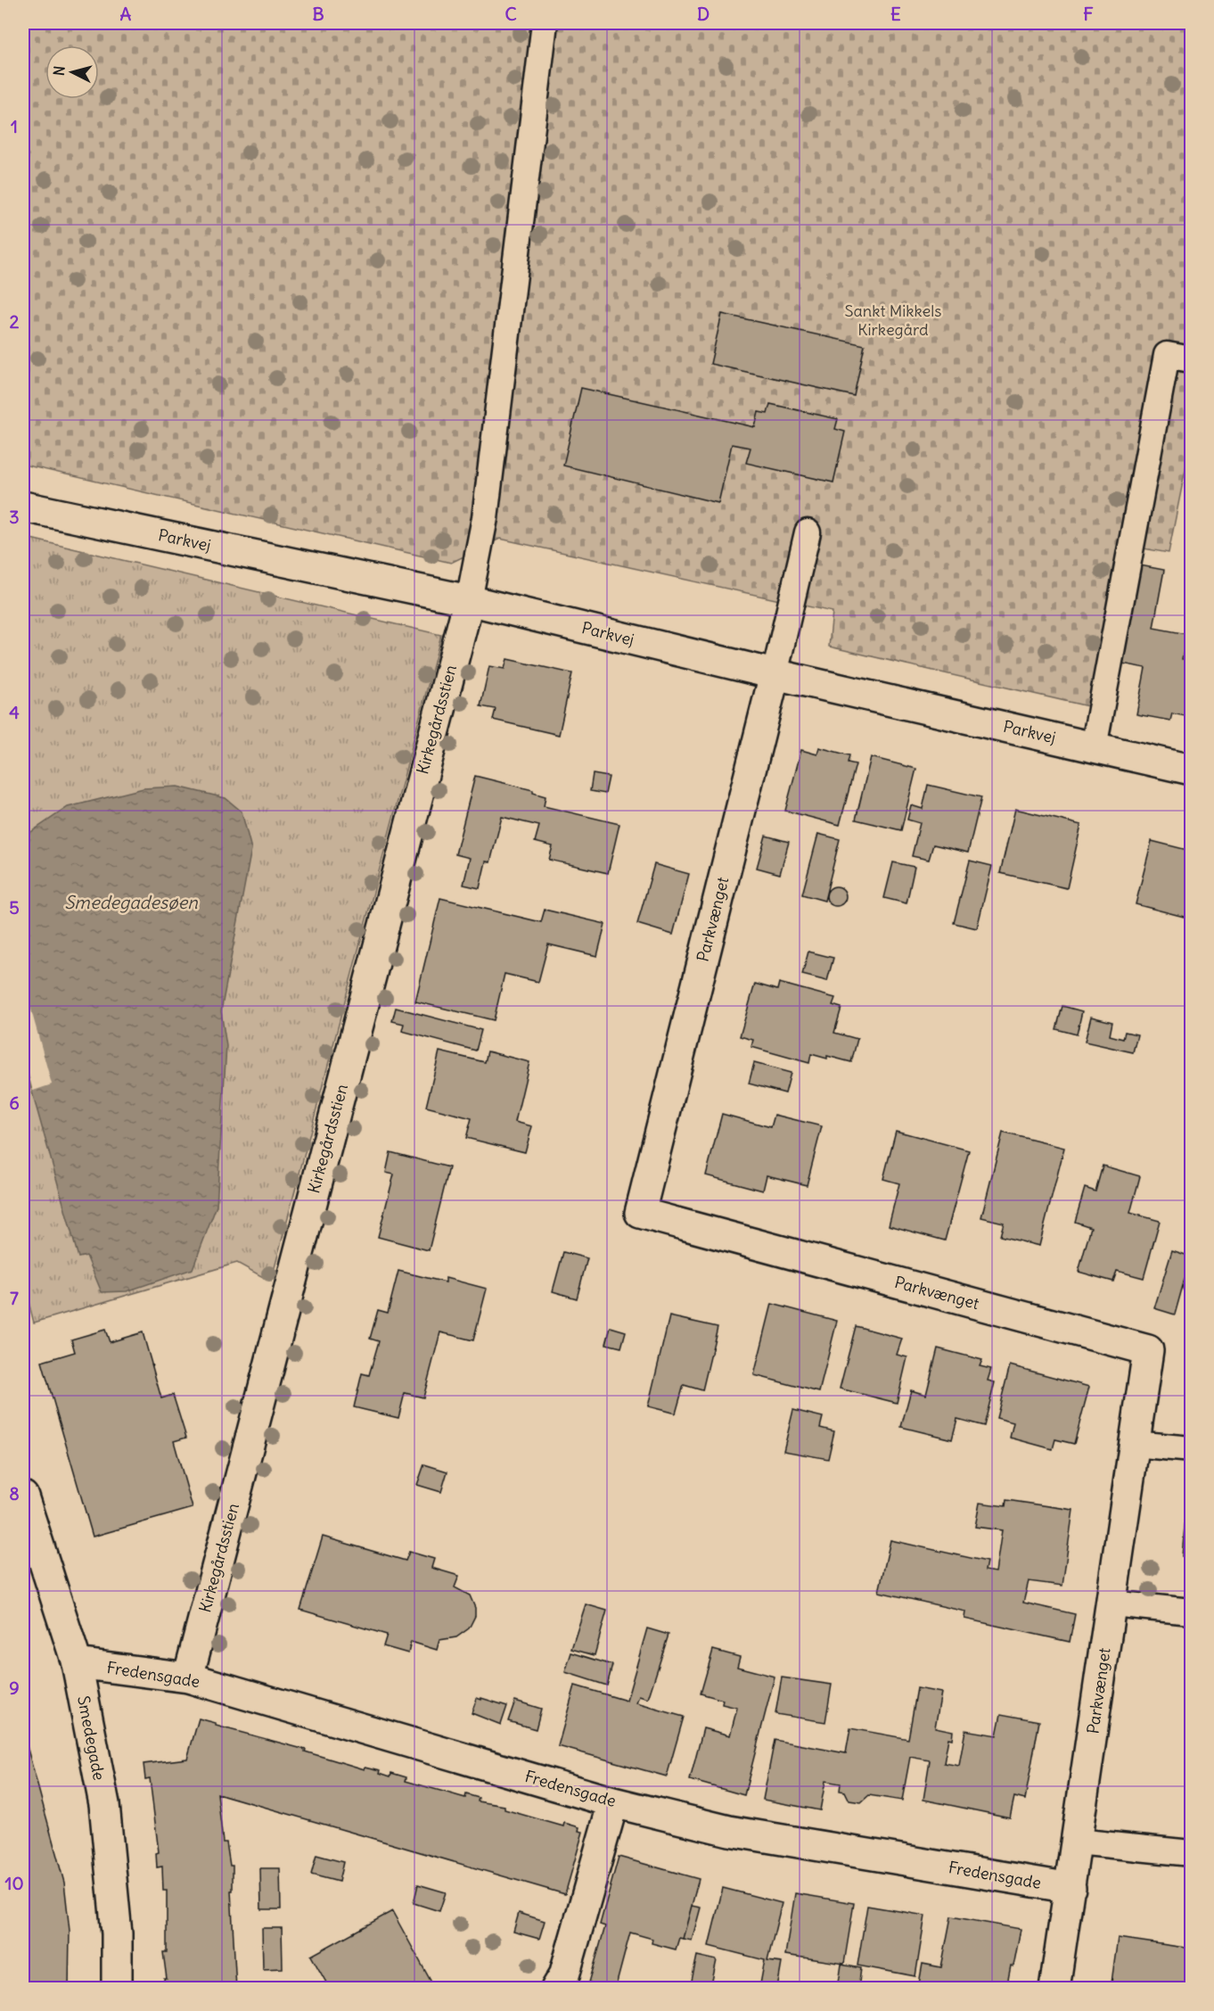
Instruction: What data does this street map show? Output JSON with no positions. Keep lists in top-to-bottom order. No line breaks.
{"streets":{"street":["Parkvej","Kirkegårdsstien","Parkvænget","Fredensgade","Smedegade"]},"crossings":[["Parkvej","Kirkegårdsstien"],["Parkvej","Parkvænget"],["Kirkegårdsstien","Fredensgade"],["Parkvænget","Fredensgade"],["Fredensgade","Smedegade"]],"water":["Smedegadesøen"],"parks":["Sankt Mikkels Kirkegård"],"north":"left","grid":{"columns":["A","B","C","D","E","F"],"rows":["1","2","3","4","5","6","7","8","9","10"]}}
